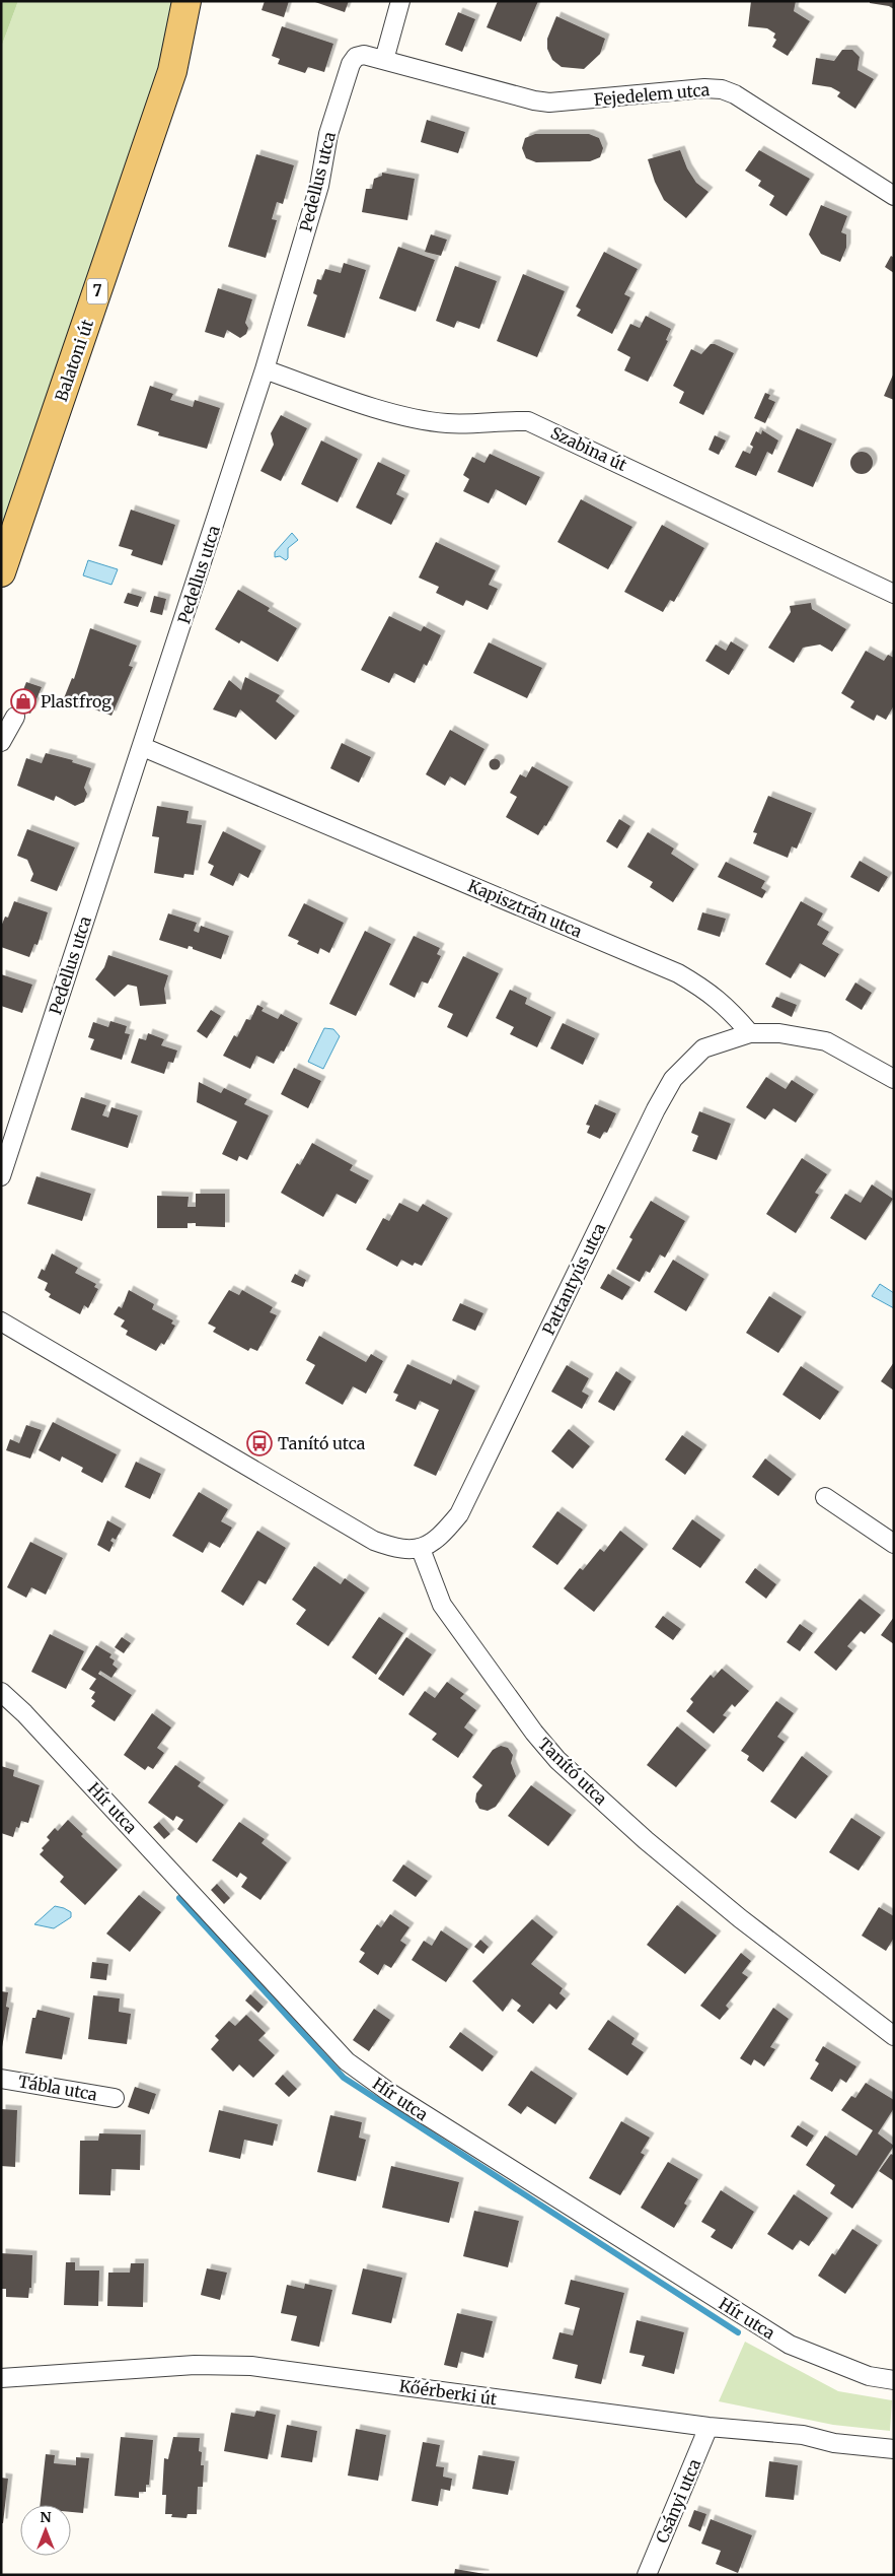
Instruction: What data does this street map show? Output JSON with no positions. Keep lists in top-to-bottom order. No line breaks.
{"streets":{"main road":["7","Balatoni út"],"street":["Fejedelem utca","Pedellus utca","Szabina út","Kapisztrán utca","Pattantyús utca","Tanító utca","Hír utca","Tábla utca","Kőérberki út","Csányi utca"]},"crossings":[["Fejedelem utca","Pedellus utca"],["Pedellus utca","Szabina út"],["Pedellus utca","Kapisztrán utca"],["Kapisztrán utca","Pattantyús utca"],["Pattantyús utca","Tanító utca"],["Kőérberki út","Csányi utca"]],"places":{"shop":["Plastfrog"],"bus stop":["Tanító utca"]},"north":"top"}
